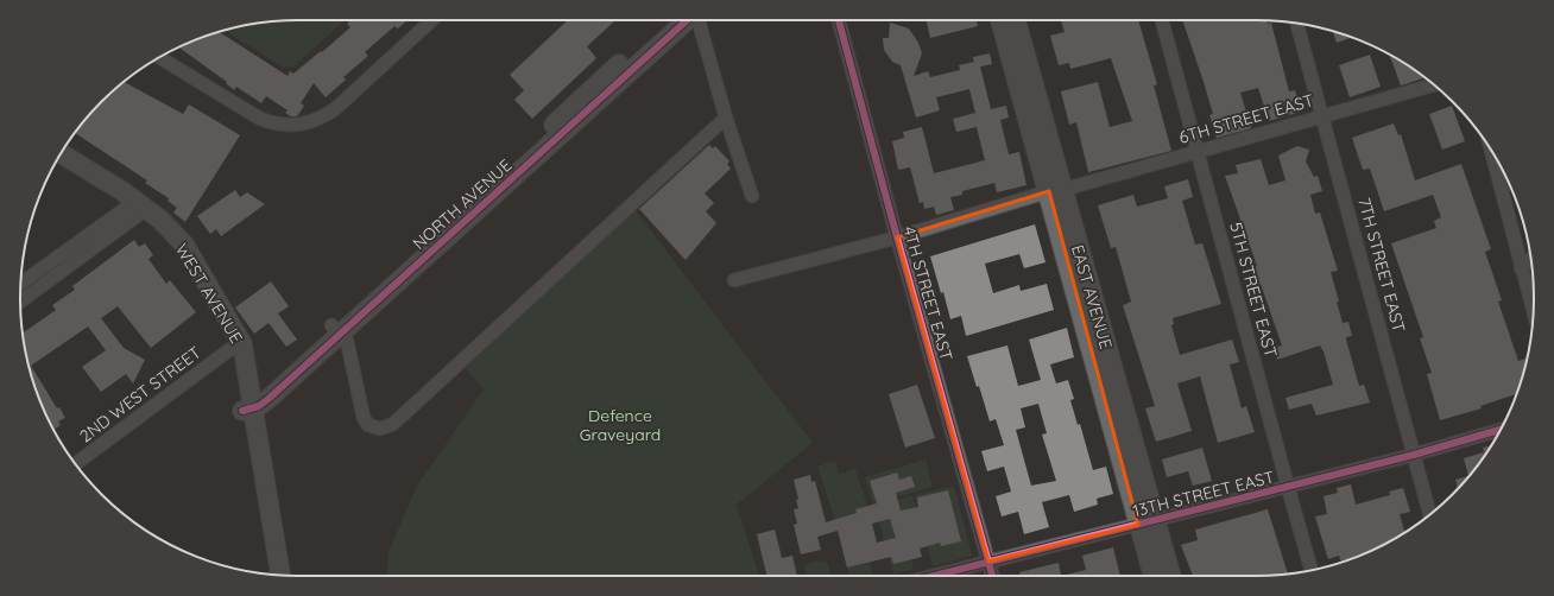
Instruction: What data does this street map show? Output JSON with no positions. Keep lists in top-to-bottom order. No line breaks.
{"streets":{"street":["6TH STREET EAST","NORTH AVENUE","7TH STREET EAST","5TH STREET EAST","WEST AVENUE","4TH STREET EAST","EAST AVENUE","2ND WEST STREET","13TH STREET EAST"]},"crossings":[["6TH STREET EAST","7TH STREET EAST"],["6TH STREET EAST","5TH STREET EAST"],["6TH STREET EAST","4TH STREET EAST"],["6TH STREET EAST","EAST AVENUE"],["NORTH AVENUE","WEST AVENUE"],["7TH STREET EAST","13TH STREET EAST"],["5TH STREET EAST","13TH STREET EAST"],["WEST AVENUE","2ND WEST STREET"],["4TH STREET EAST","13TH STREET EAST"],["EAST AVENUE","13TH STREET EAST"]],"parks":["Defence Graveyard"]}
